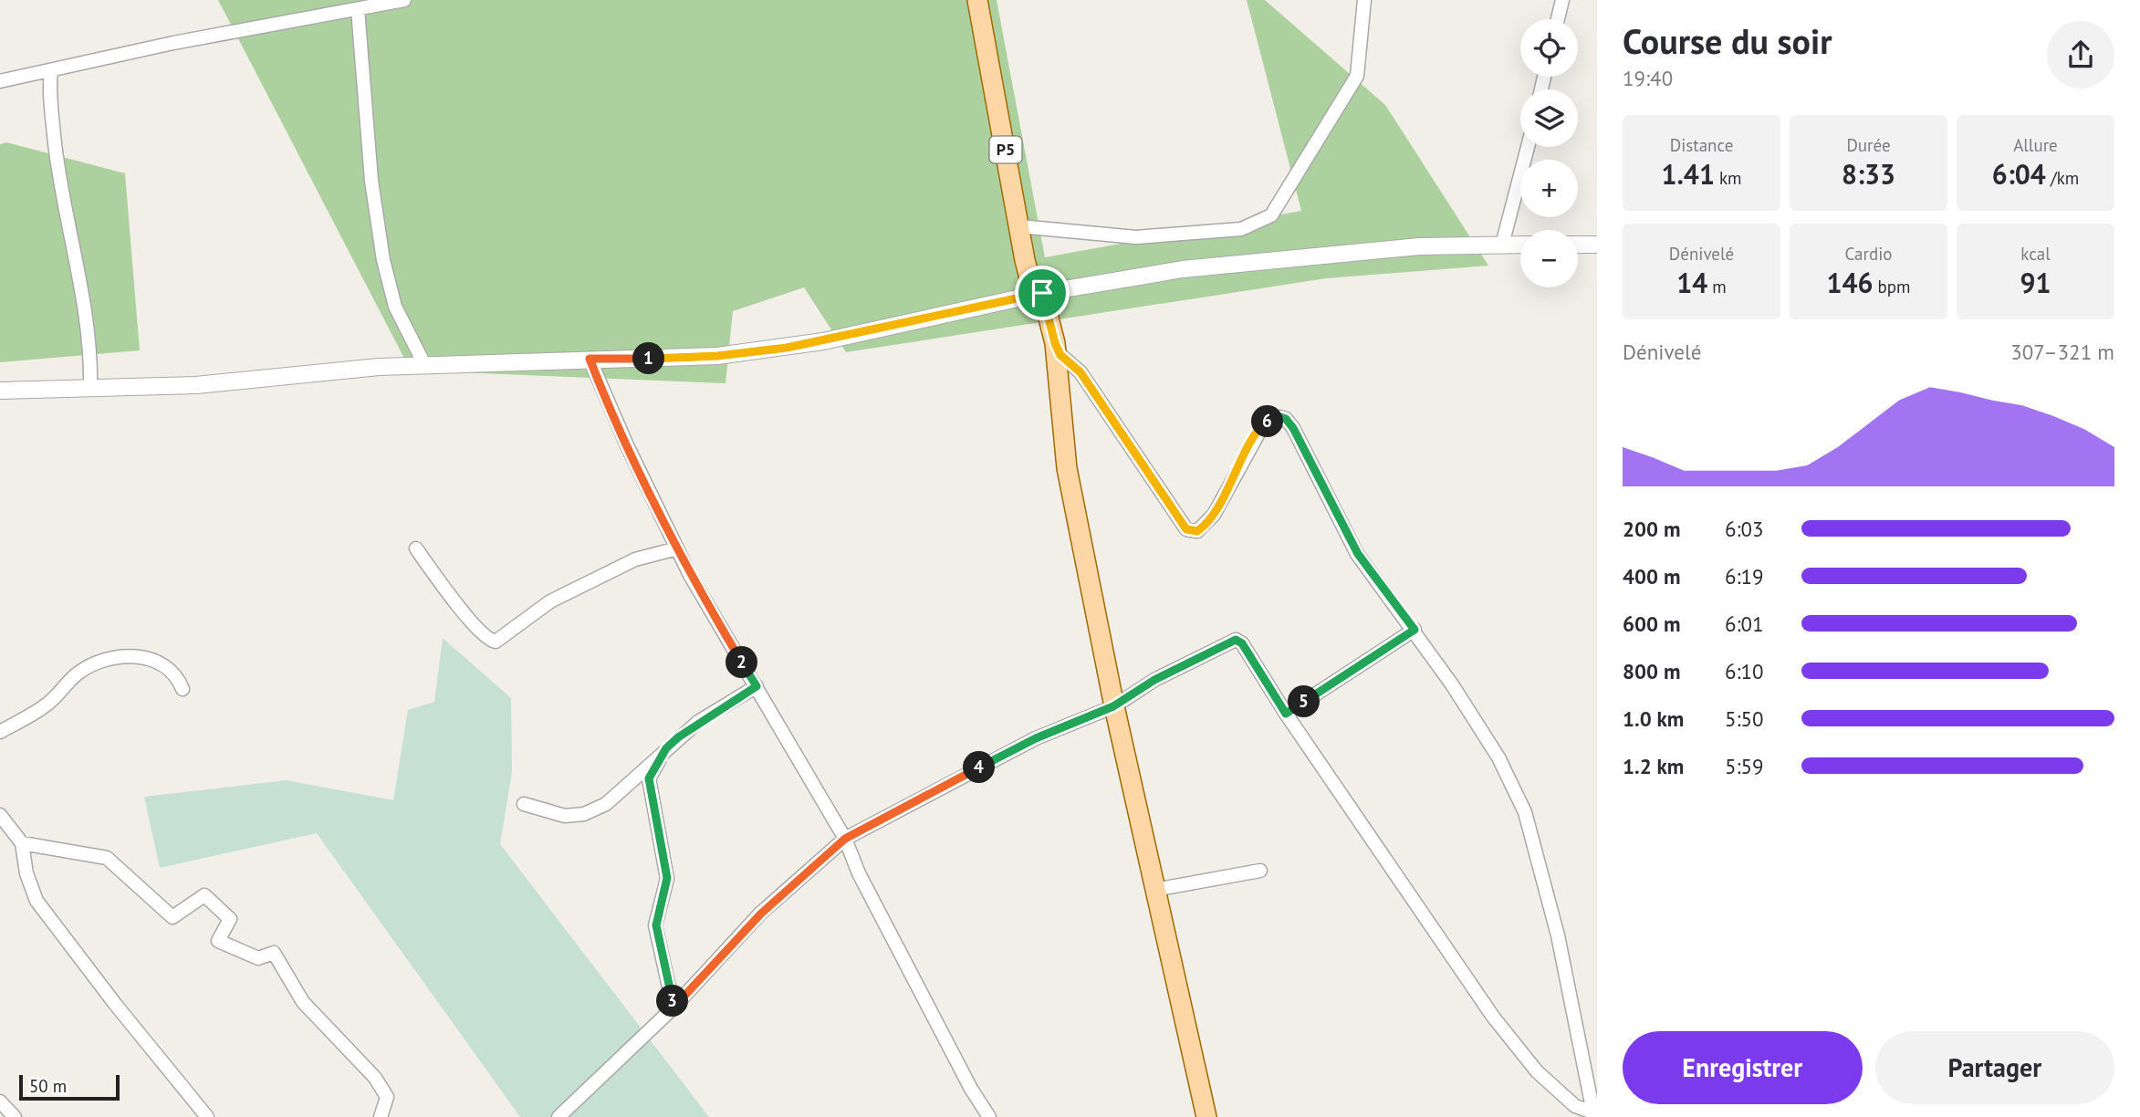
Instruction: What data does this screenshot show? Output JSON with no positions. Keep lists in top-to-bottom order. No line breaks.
{"streets":{"main road":["P5"]},"scale_bar":"50 m","page":{"heading":["Course du soir","19:40"],"map_buttons":["+","−"],"stats":[["Distance","1.41 km"],["Durée","8:33"],["Allure","6:04 /km"],["Dénivelé","14 m"],["Cardio","146 bpm"],["kcal","91"]],"chart":["Dénivelé","307–321 m"],"pins":["1","6","2","5","4","3"],"list":[{"name":"200 m","note":"6:03"},{"name":"400 m","note":"6:19"},{"name":"600 m","note":"6:01"},{"name":"800 m","note":"6:10"},{"name":"1.0 km","note":"5:50"},{"name":"1.2 km","note":"5:59"}],"buttons":["Enregistrer","Partager"],"scale":"50 m"}}
